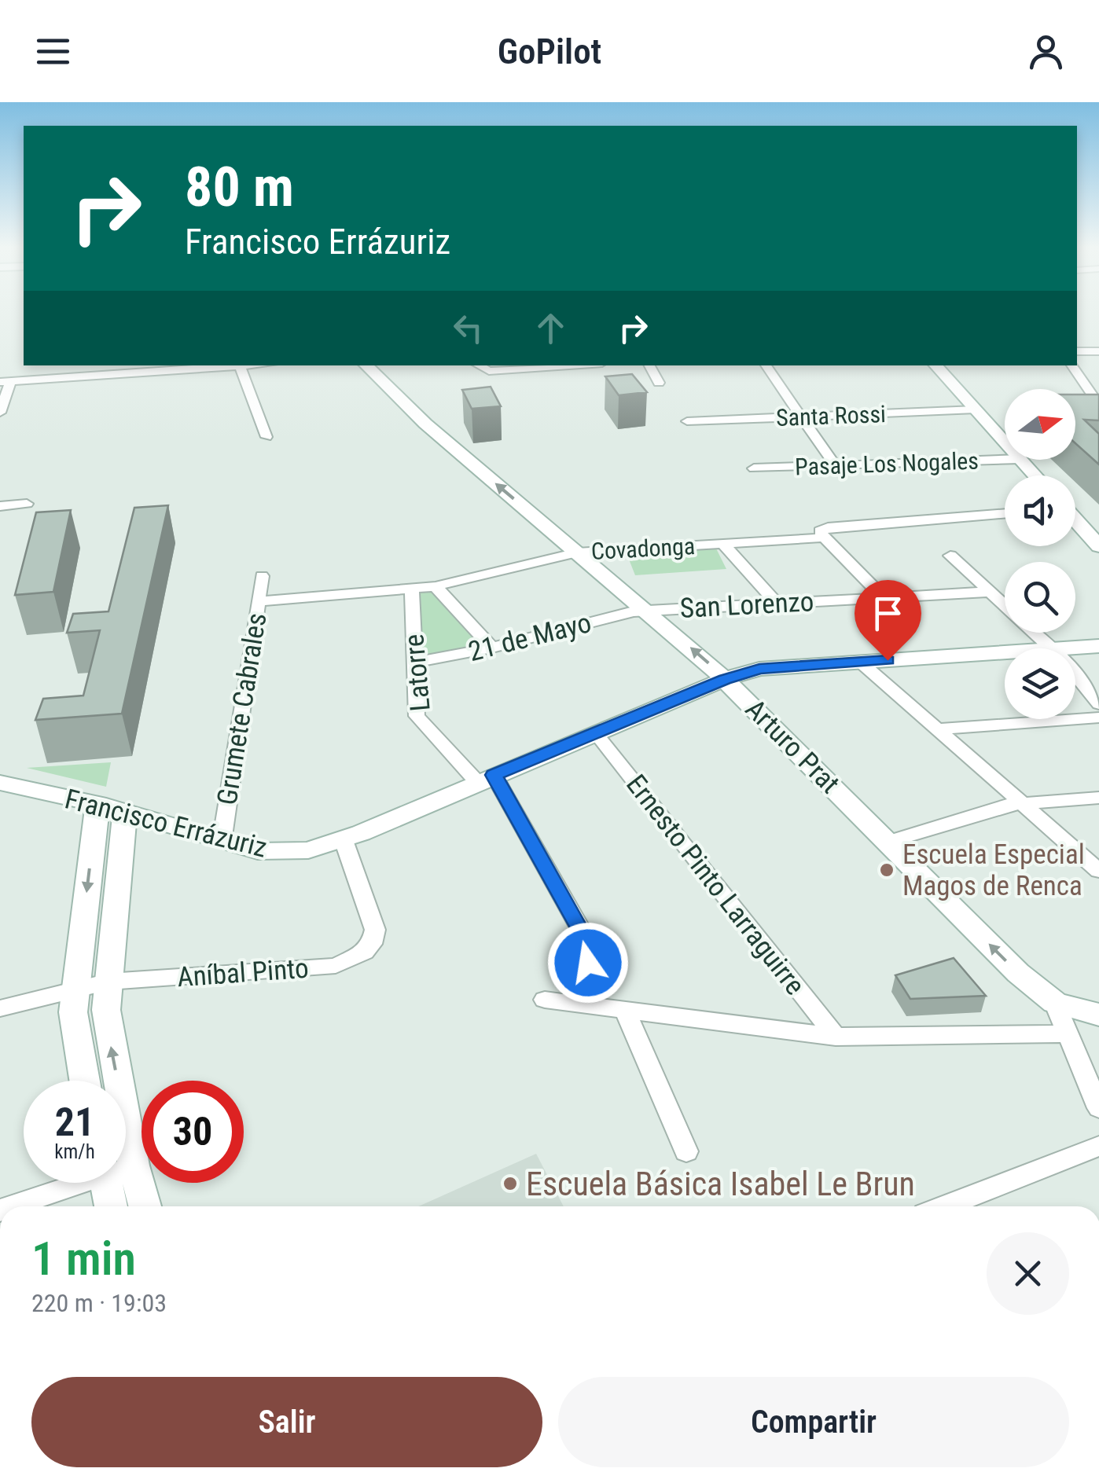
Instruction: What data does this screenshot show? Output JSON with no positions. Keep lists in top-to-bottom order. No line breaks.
{"streets":{"street":["Santa Rossi","Pasaje Los Nogales","Covadonga","San Lorenzo","21 de Mayo","Latorre","Grumete Cabrales","Arturo Prat","Francisco Errázuriz","Ernesto Pinto Larraguirre","Aníbal Pinto"]},"crossings":[["Covadonga","Latorre"],["Covadonga","Grumete Cabrales"],["Covadonga","Arturo Prat"],["San Lorenzo","21 de Mayo"],["San Lorenzo","Arturo Prat"],["21 de Mayo","Latorre"],["21 de Mayo","Arturo Prat"],["Latorre","Francisco Errázuriz"],["Grumete Cabrales","Francisco Errázuriz"],["Arturo Prat","Francisco Errázuriz"],["Francisco Errázuriz","Ernesto Pinto Larraguirre"],["Francisco Errázuriz","Aníbal Pinto"]],"places":["Escuela Especial Magos de Renca","Escuela Básica Isabel Le Brun"],"north":"right","page":{"header":"GoPilot","turn":["80 m","Francisco Errázuriz"],"speed":"21 km/h","limit":"30","heading":["1 min","220 m · 19:03"],"buttons":["Salir","Compartir"]}}
